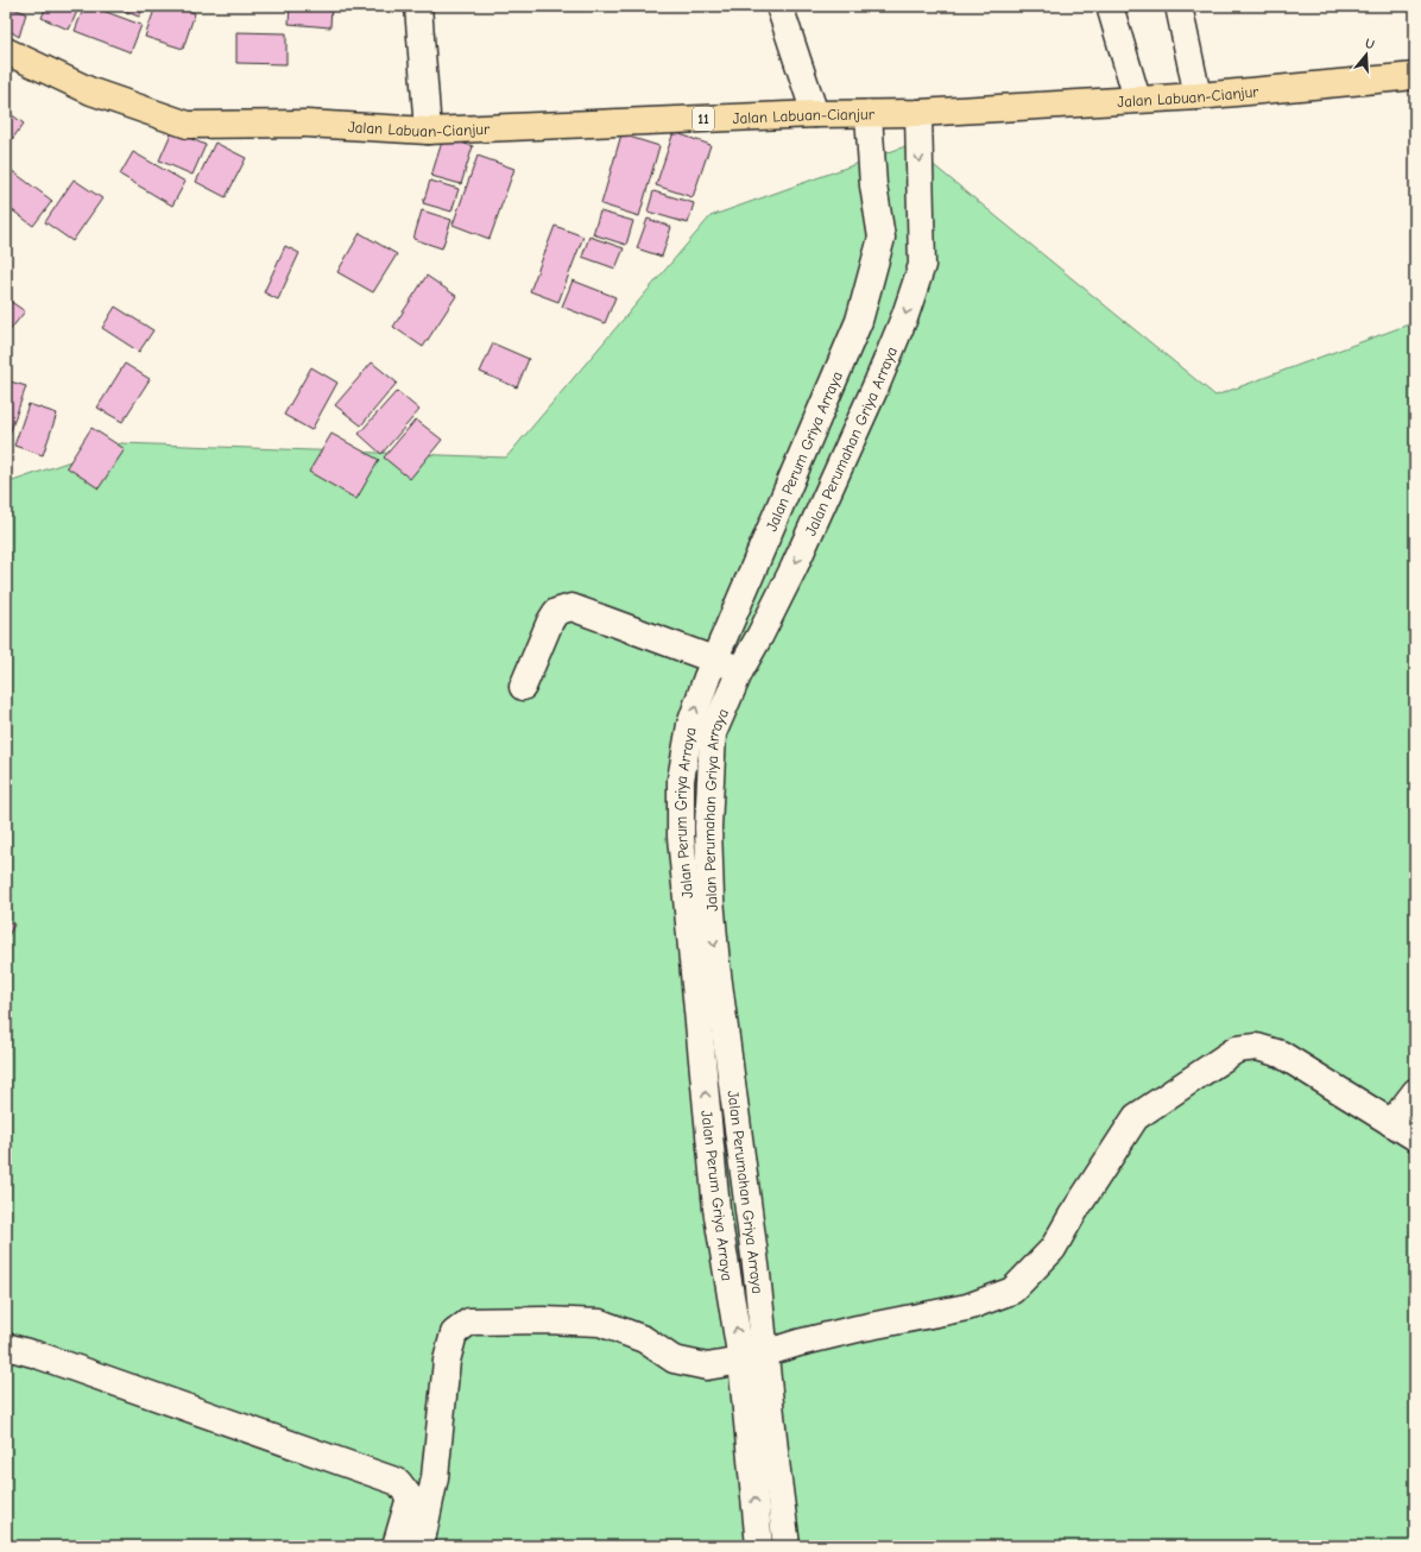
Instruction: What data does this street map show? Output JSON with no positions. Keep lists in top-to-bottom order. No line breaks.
{"streets":{"highway":["Jalan Labuan-Cianjur","11"],"street":["Jalan Perumahan Griya Arraya","Jalan Perum Griya Arraya"]},"crossings":[["Jalan Labuan-Cianjur","Jalan Perumahan Griya Arraya"],["Jalan Labuan-Cianjur","Jalan Perum Griya Arraya"],["Jalan Perumahan Griya Arraya","Jalan Perum Griya Arraya"]],"one_way":["Jalan Perumahan Griya Arraya","Jalan Perum Griya Arraya"],"north":"top"}
